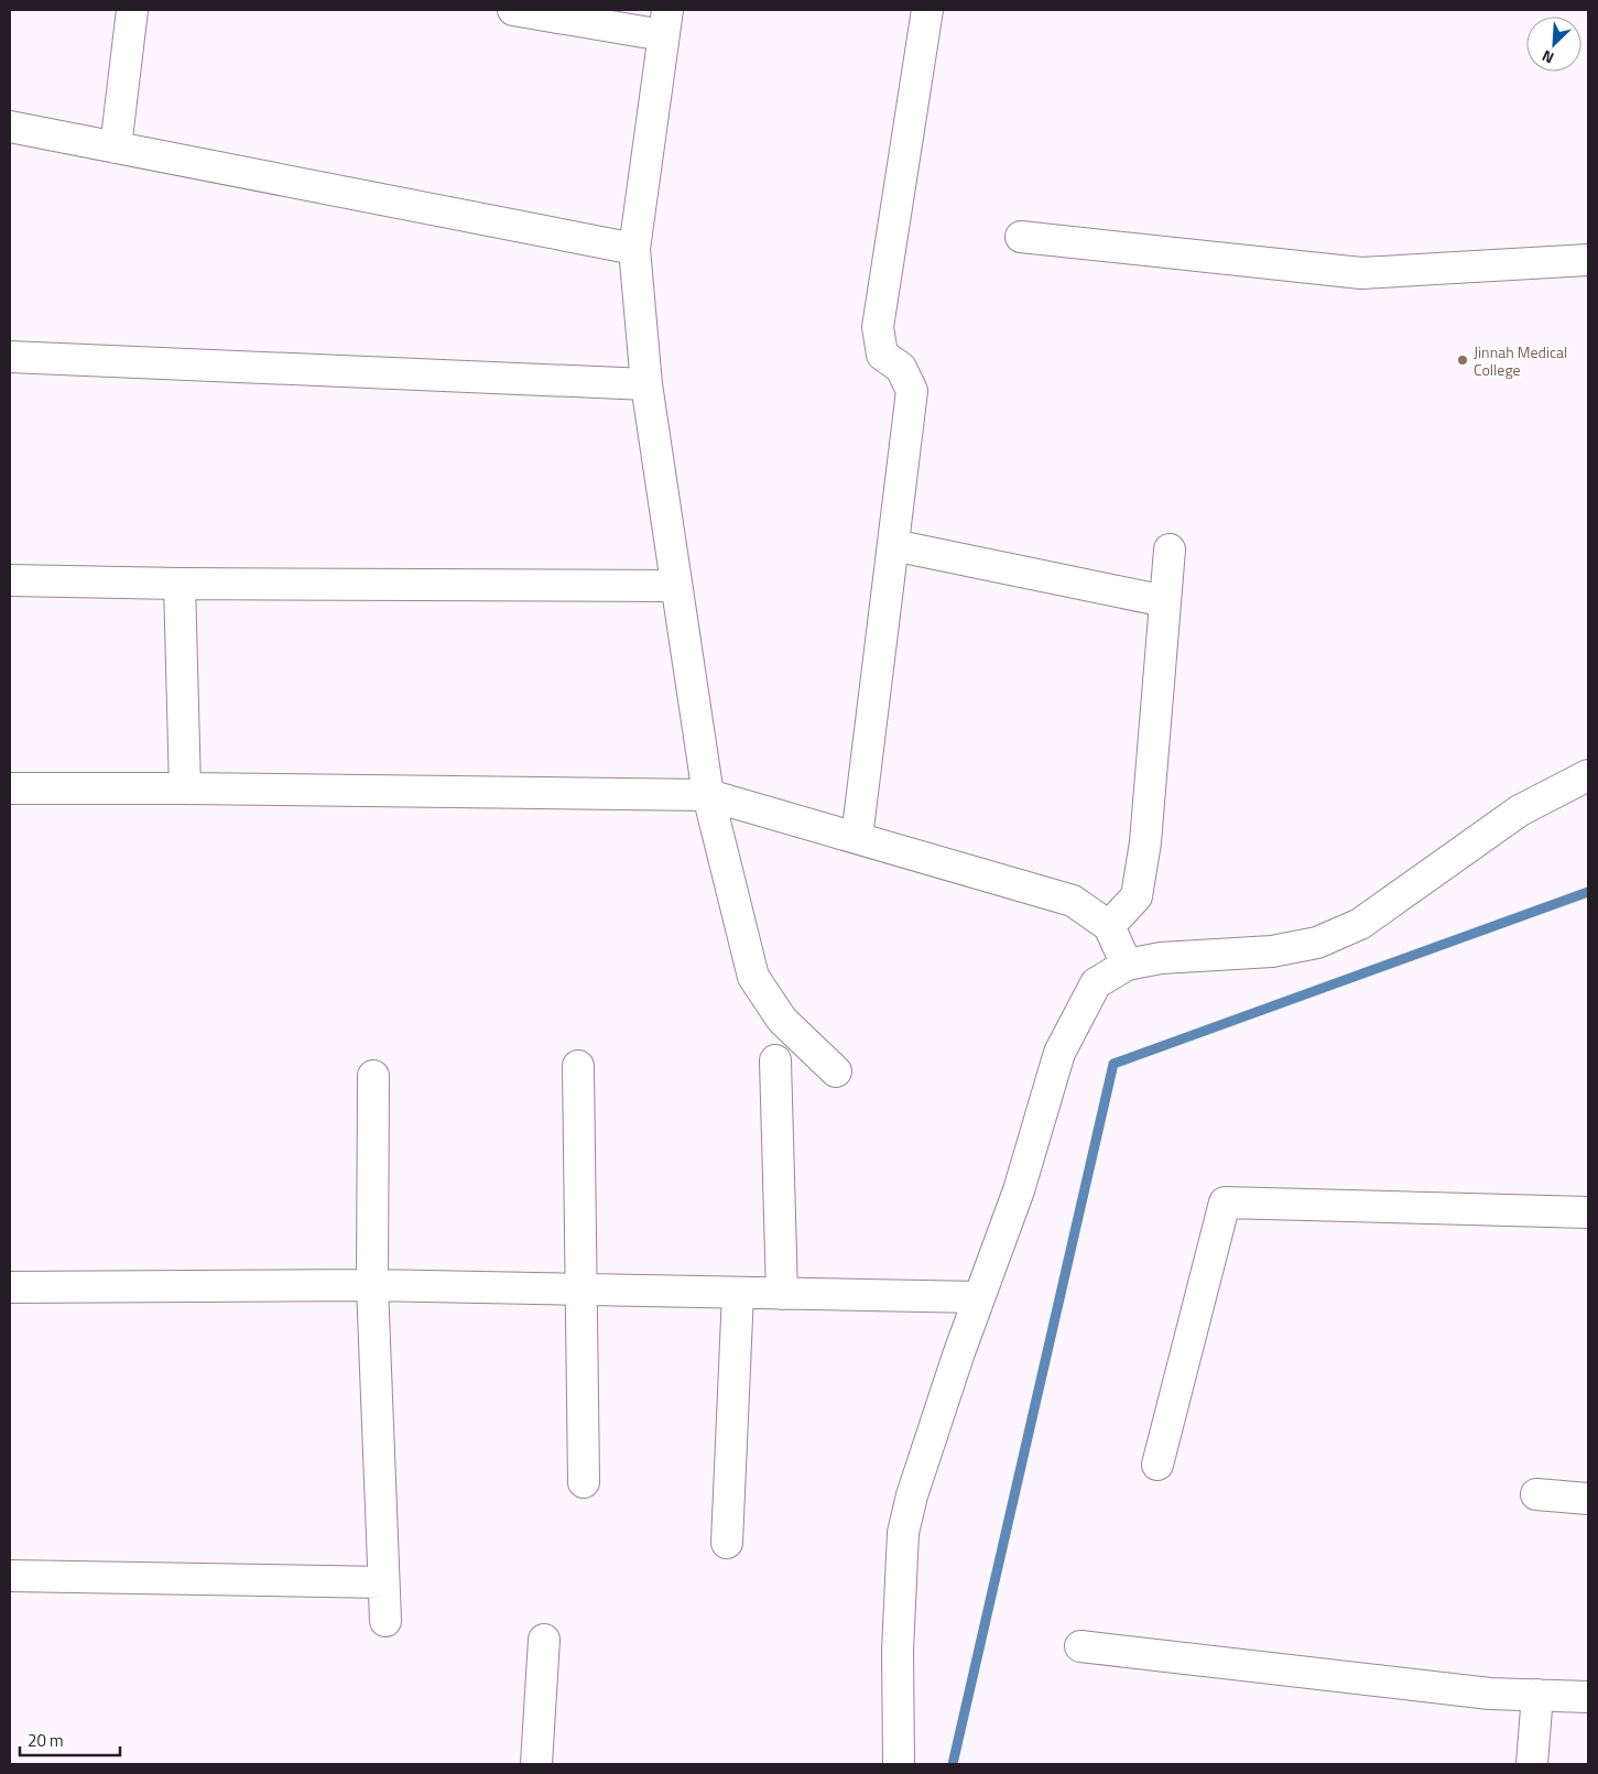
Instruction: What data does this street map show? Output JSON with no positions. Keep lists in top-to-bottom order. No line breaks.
{"places":["Jinnah Medical College"],"scale_bar":"20 m","north":"bottom left"}
